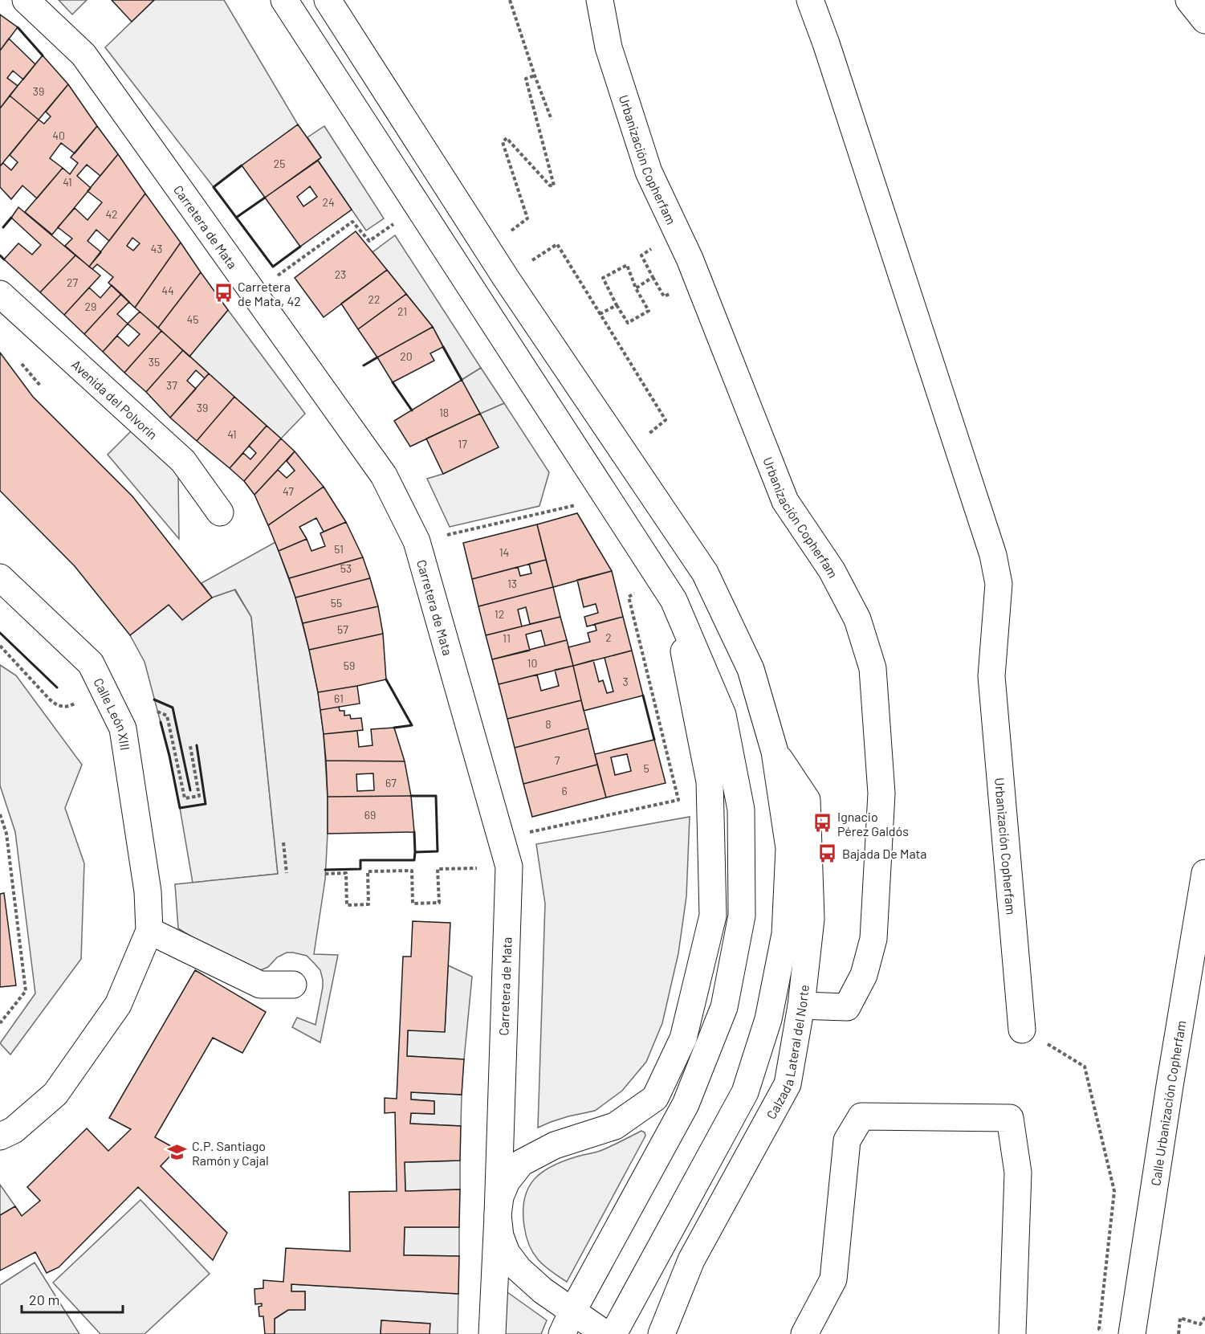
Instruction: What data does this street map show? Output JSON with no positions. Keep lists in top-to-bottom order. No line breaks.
{"streets":{"street":["Urbanización Copherfam","Carretera de Mata","Avenida del Polvorín","Calle León XIII","Calzada Lateral del Norte","Calle Urbanización Copherfam"]},"crossings":[["Urbanización Copherfam","Calzada Lateral del Norte"]],"places":{"bus stop":["Carretera de Mata, 42","Ignacio Pérez Galdós","Bajada De Mata"],"school or university":["C.P. Santiago Ramón y Cajal"]},"house_numbers":["39","40","25","41","24","42","43","23","27","44","22","29","21","45","20","35","37","39","18","41","17","47","51","14","53","13","55","12","57","2","11","10","59","3","61","8","7","5","67","6","69"],"scale_bar":"20 m"}
